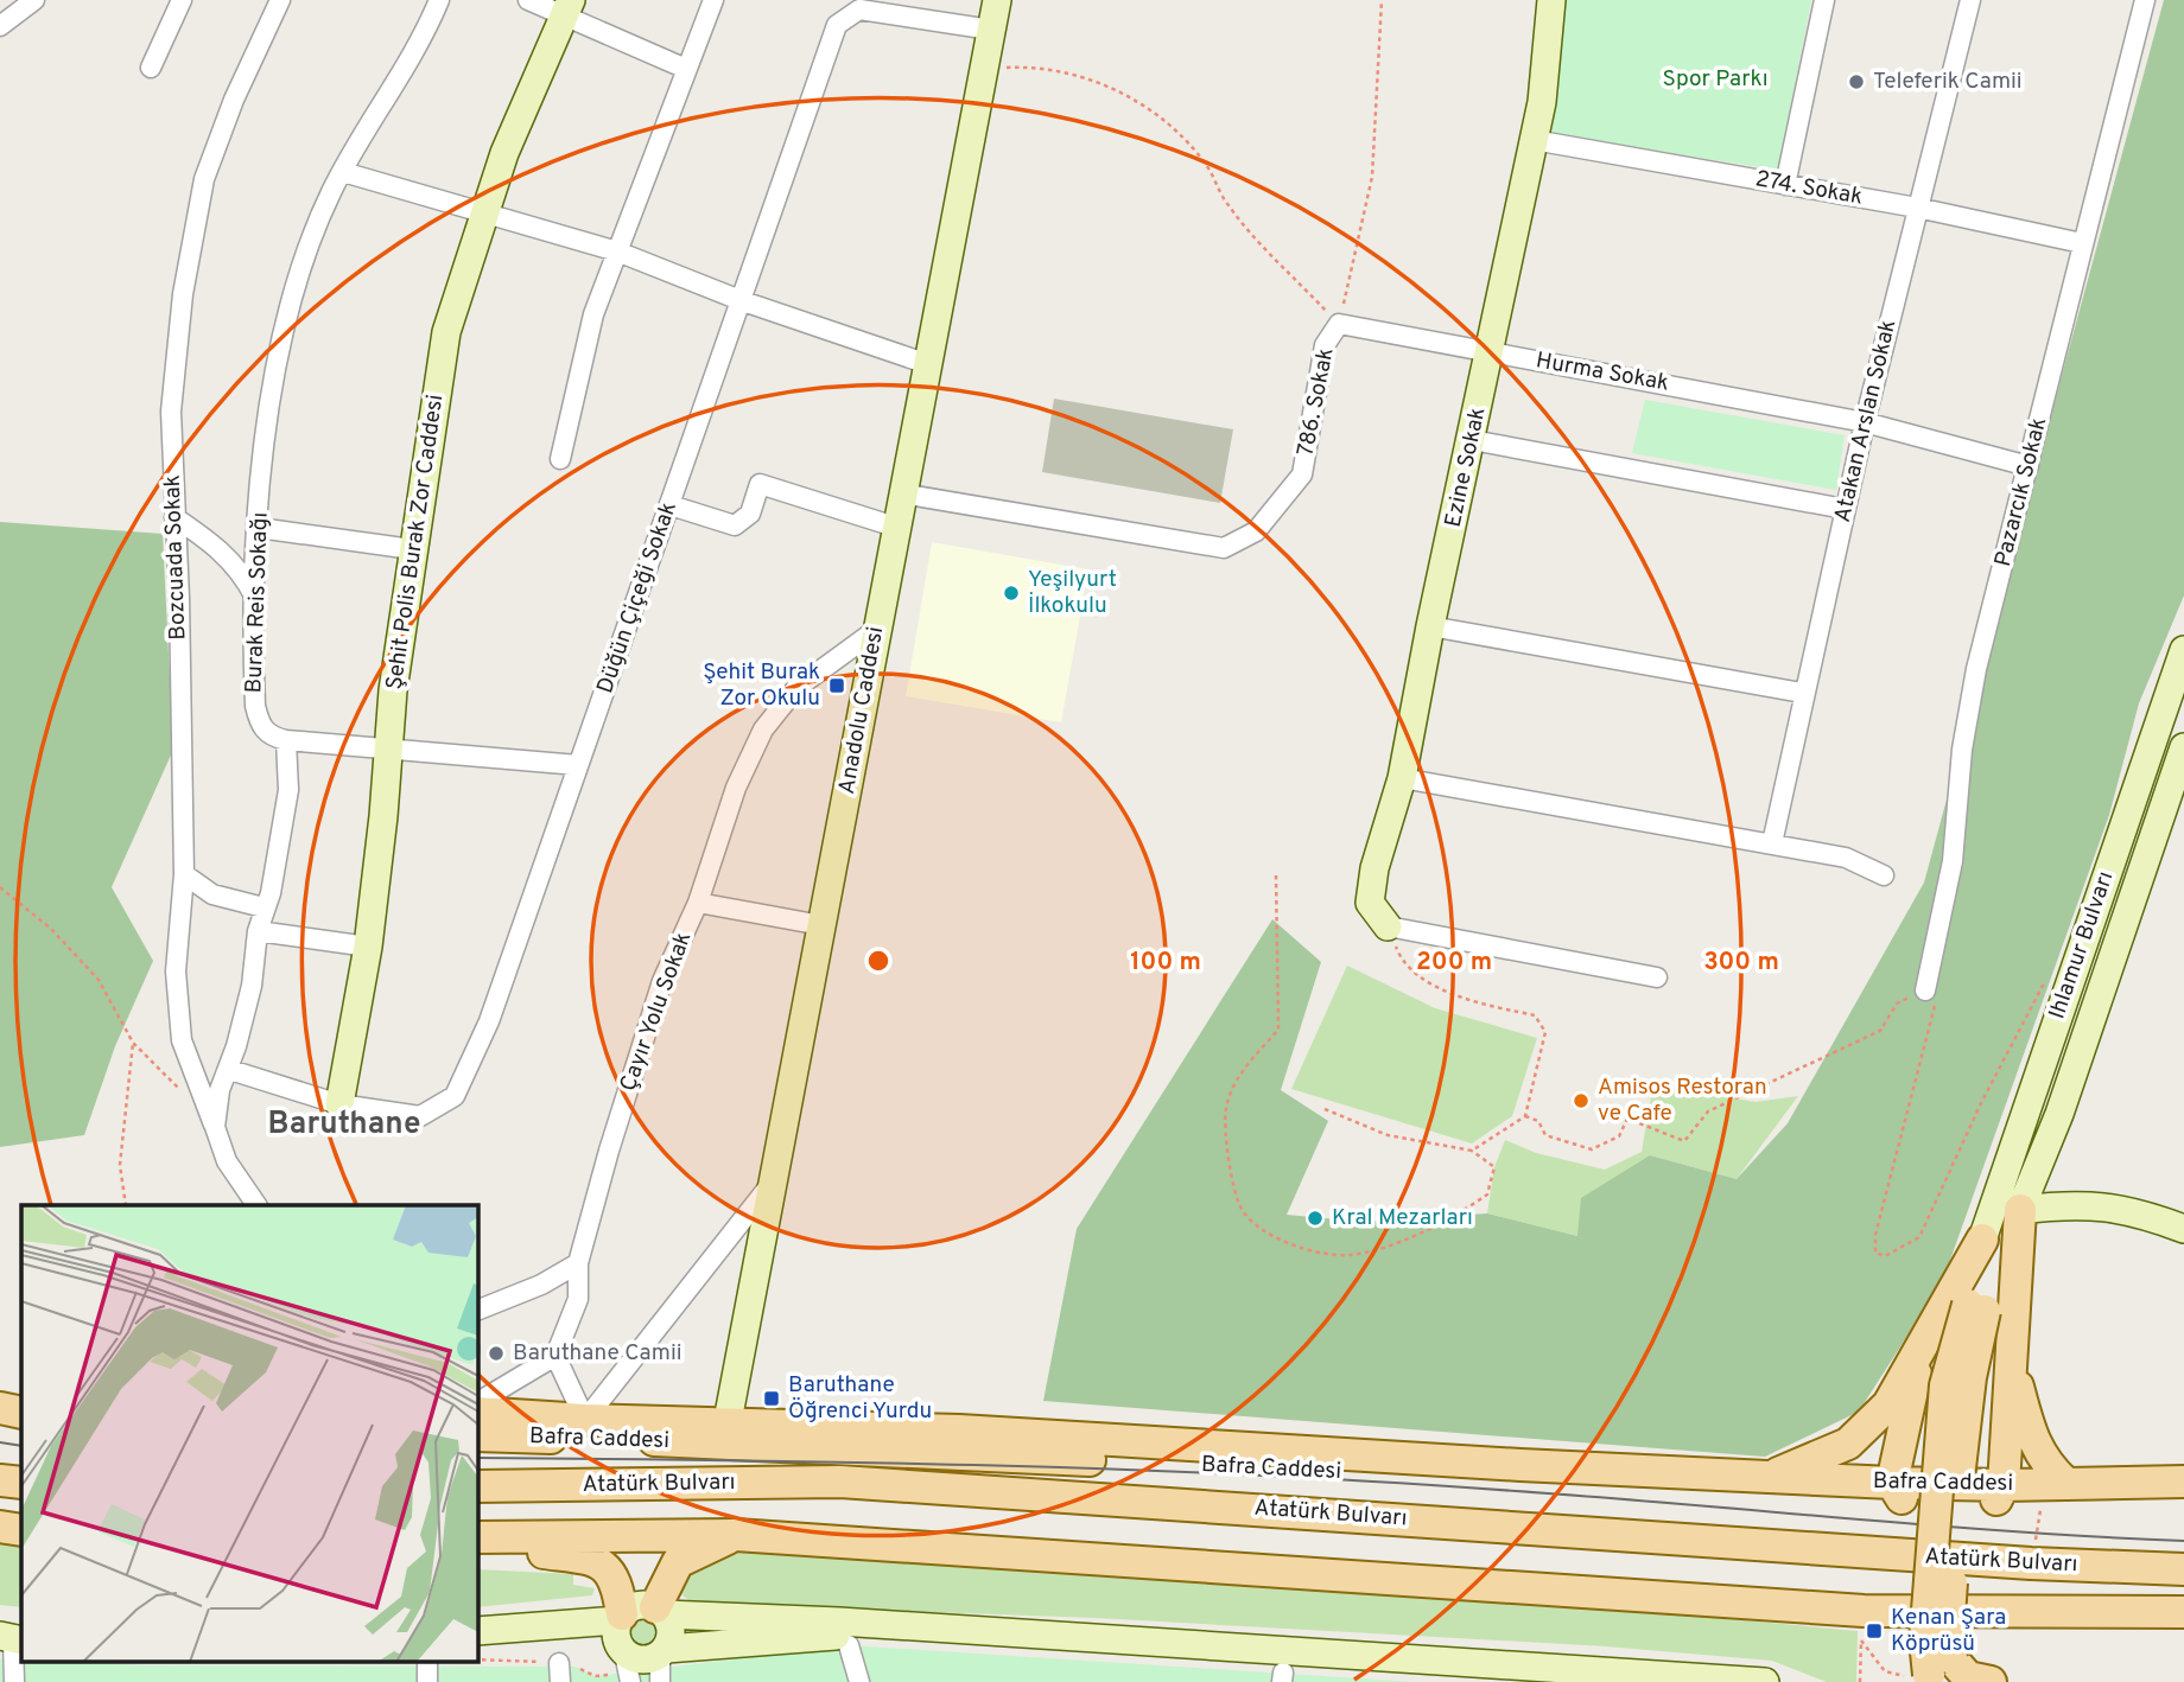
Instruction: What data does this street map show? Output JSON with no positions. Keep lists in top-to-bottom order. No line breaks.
{"streets":{"main road":["Ezine Sokak","Şehit Polis Burak Zor Caddesi","Anadolu Caddesi","Ihlamur Bulvarı","Bafra Caddesi","Atatürk Bulvarı"],"street":["274. Sokak","Hurma Sokak","786. Sokak","Atakan Arslan Sokak","Pazarcık Sokak","Bozcuada Sokak","Düğün Çiçeği Sokak","Burak Reis Sokağı","Çayır Yolu Sokak"]},"crossings":[["274. Sokak","Atakan Arslan Sokak"],["274. Sokak","Ezine Sokak"],["274. Sokak","Pazarcık Sokak"],["Hurma Sokak","786. Sokak"],["Hurma Sokak","Atakan Arslan Sokak"],["Hurma Sokak","Ezine Sokak"],["Hurma Sokak","Pazarcık Sokak"],["786. Sokak","Anadolu Caddesi"],["Şehit Polis Burak Zor Caddesi","Düğün Çiçeği Sokak"],["Düğün Çiçeği Sokak","Anadolu Caddesi"],["Anadolu Caddesi","Çayır Yolu Sokak"],["Anadolu Caddesi","Bafra Caddesi"]],"districts":["Baruthane"],"parks":["Spor Parkı"],"places":{"other":["Teleferik Camii","Yeşilyurt İlkokulu","Amisos Restoran ve Cafe","Kral Mezarları","Baruthane Camii"],"transit":["Şehit Burak Zor Okulu","Baruthane Öğrenci Yurdu","Kenan Şara Köprüsü"]},"rings":["100 m","200 m","300 m"]}
